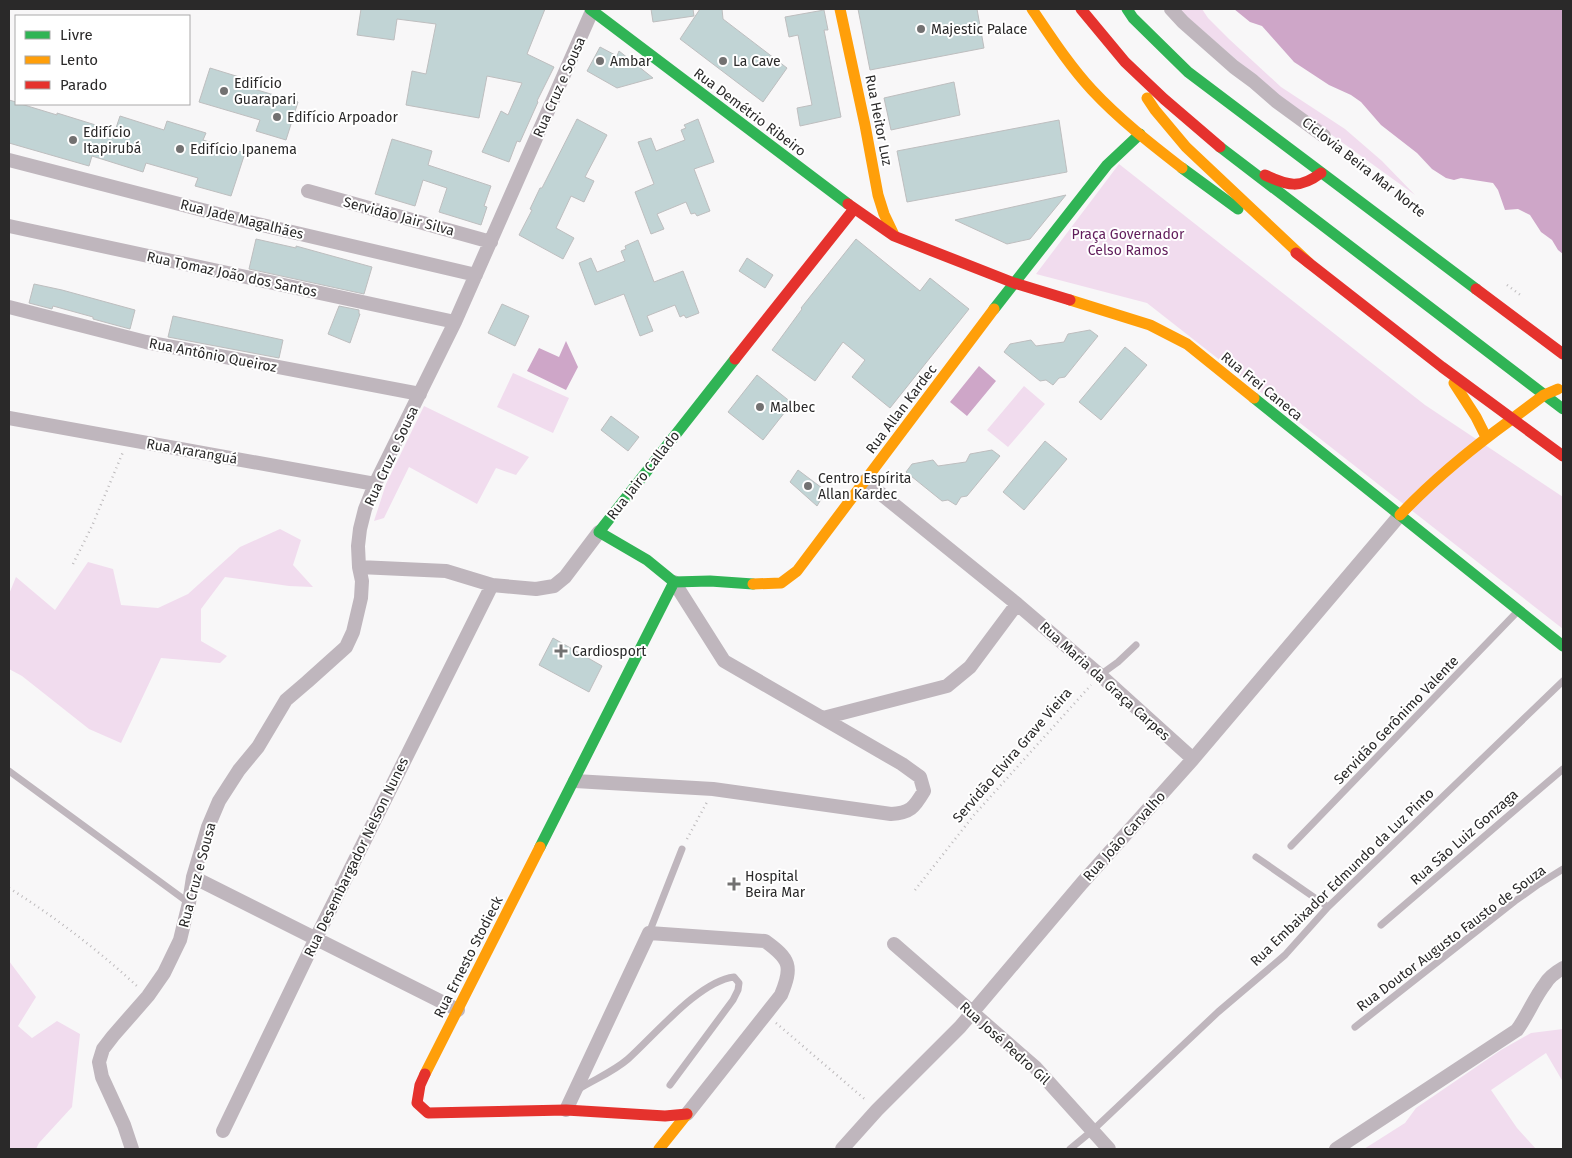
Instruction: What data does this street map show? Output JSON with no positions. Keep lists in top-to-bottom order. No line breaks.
{"streets":{"main road":["Rua Demétrio Ribeiro","Rua Heitor Luz","Rua Frei Caneca","Rua Allan Kardec","Rua Jairo Callado","Rua Ernesto Stodieck"],"street":["Rua Cruz e Sousa","Servidão Jair Silva","Rua Jade Magalhães","Rua Tomaz João dos Santos","Rua Antônio Queiroz","Rua Araranguá","Rua Maria da Graça Carpes","Rua João Carvalho","Rua Desembargador Nelson Nunes","Rua José Pedro Gil"],"lane":["Servidão Gerônimo Valente","Rua São Luiz Gonzaga","Rua Embaixador Edmundo da Luz Pinto","Rua Doutor Augusto Fausto de Souza"],"path":["Servidão Elvira Grave Vieira"]},"crossings":[["Rua Cruz e Sousa","Rua Demétrio Ribeiro"],["Rua Cruz e Sousa","Servidão Jair Silva"],["Rua Cruz e Sousa","Rua Jade Magalhães"],["Rua Cruz e Sousa","Rua Tomaz João dos Santos"],["Rua Cruz e Sousa","Rua Antônio Queiroz"],["Rua Cruz e Sousa","Rua Araranguá"],["Rua Cruz e Sousa","Rua Jairo Callado"],["Rua Demétrio Ribeiro","Rua Heitor Luz"],["Rua Demétrio Ribeiro","Rua Frei Caneca"],["Rua Demétrio Ribeiro","Rua Jairo Callado"],["Rua Heitor Luz","Rua Frei Caneca"],["Rua Frei Caneca","Rua Allan Kardec"],["Rua Frei Caneca","Servidão Gerônimo Valente"],["Rua Frei Caneca","Rua João Carvalho"],["Rua Allan Kardec","Rua Maria da Graça Carpes"],["Rua Allan Kardec","Rua Ernesto Stodieck"],["Rua Jairo Callado","Rua Desembargador Nelson Nunes"],["Rua Maria da Graça Carpes","Servidão Elvira Grave Vieira"],["Rua Maria da Graça Carpes","Rua João Carvalho"],["Rua João Carvalho","Rua José Pedro Gil"],["Rua Embaixador Edmundo da Luz Pinto","Rua José Pedro Gil"]],"parks":["Praça Governador Celso Ramos"],"places":{"other":["Majestic Palace","Ambar","La Cave","Edifício Guarapari","Edifício Arpoador","Edifício Itapirubá","Edifício Ipanema","Malbec","Centro Espírita Allan Kardec"],"health":["Cardiosport","Hospital Beira Mar"]},"legend":["Livre","Lento","Parado"]}
